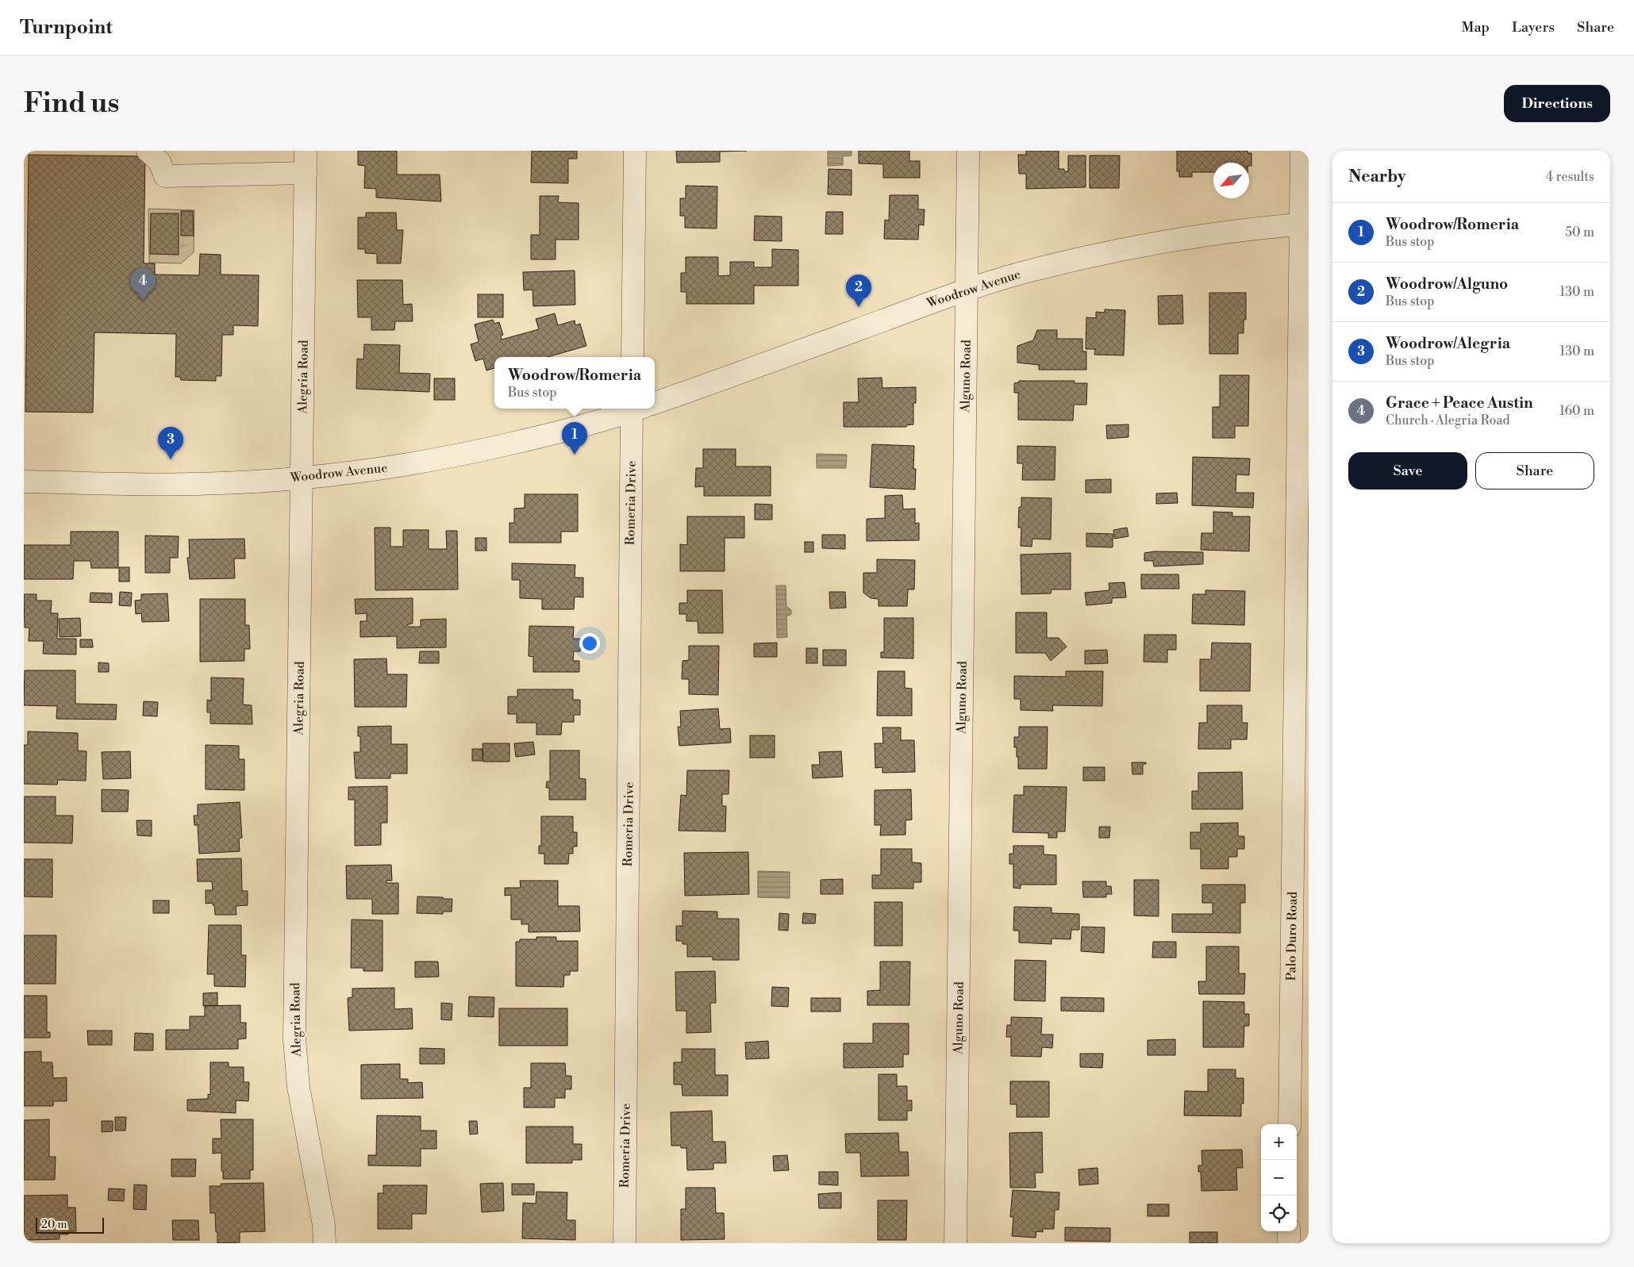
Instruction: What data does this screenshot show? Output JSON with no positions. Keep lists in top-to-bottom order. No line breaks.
{"streets":{"street":["Woodrow Avenue","Alguno Road","Alegria Road","Romeria Drive","Palo Duro Road"]},"crossings":[["Woodrow Avenue","Alguno Road"],["Woodrow Avenue","Alegria Road"],["Woodrow Avenue","Palo Duro Road"]],"scale_bar":"20 m","north":"bottom left","page":{"header":"Turnpoint","nav":["Map","Layers","Share"],"buttons":["Directions",["Save","Share"]],"title":"Find us","heading":["Nearby","4 results"],"list":[{"mark":"1","name":"Woodrow/Romeria","note":"Bus stop","value":"50 m"},{"mark":"2","name":"Woodrow/Alguno","note":"Bus stop","value":"130 m"},{"mark":"3","name":"Woodrow/Alegria","note":"Bus stop","value":"130 m"},{"mark":"4","name":"Grace + Peace Austin","note":"Church · Alegria Road","value":"160 m"}],"pins":["4","2","1","3"],"popup":["Woodrow/Romeria","Bus stop"],"map_buttons":["+","−"],"scale":"20 m"}}
